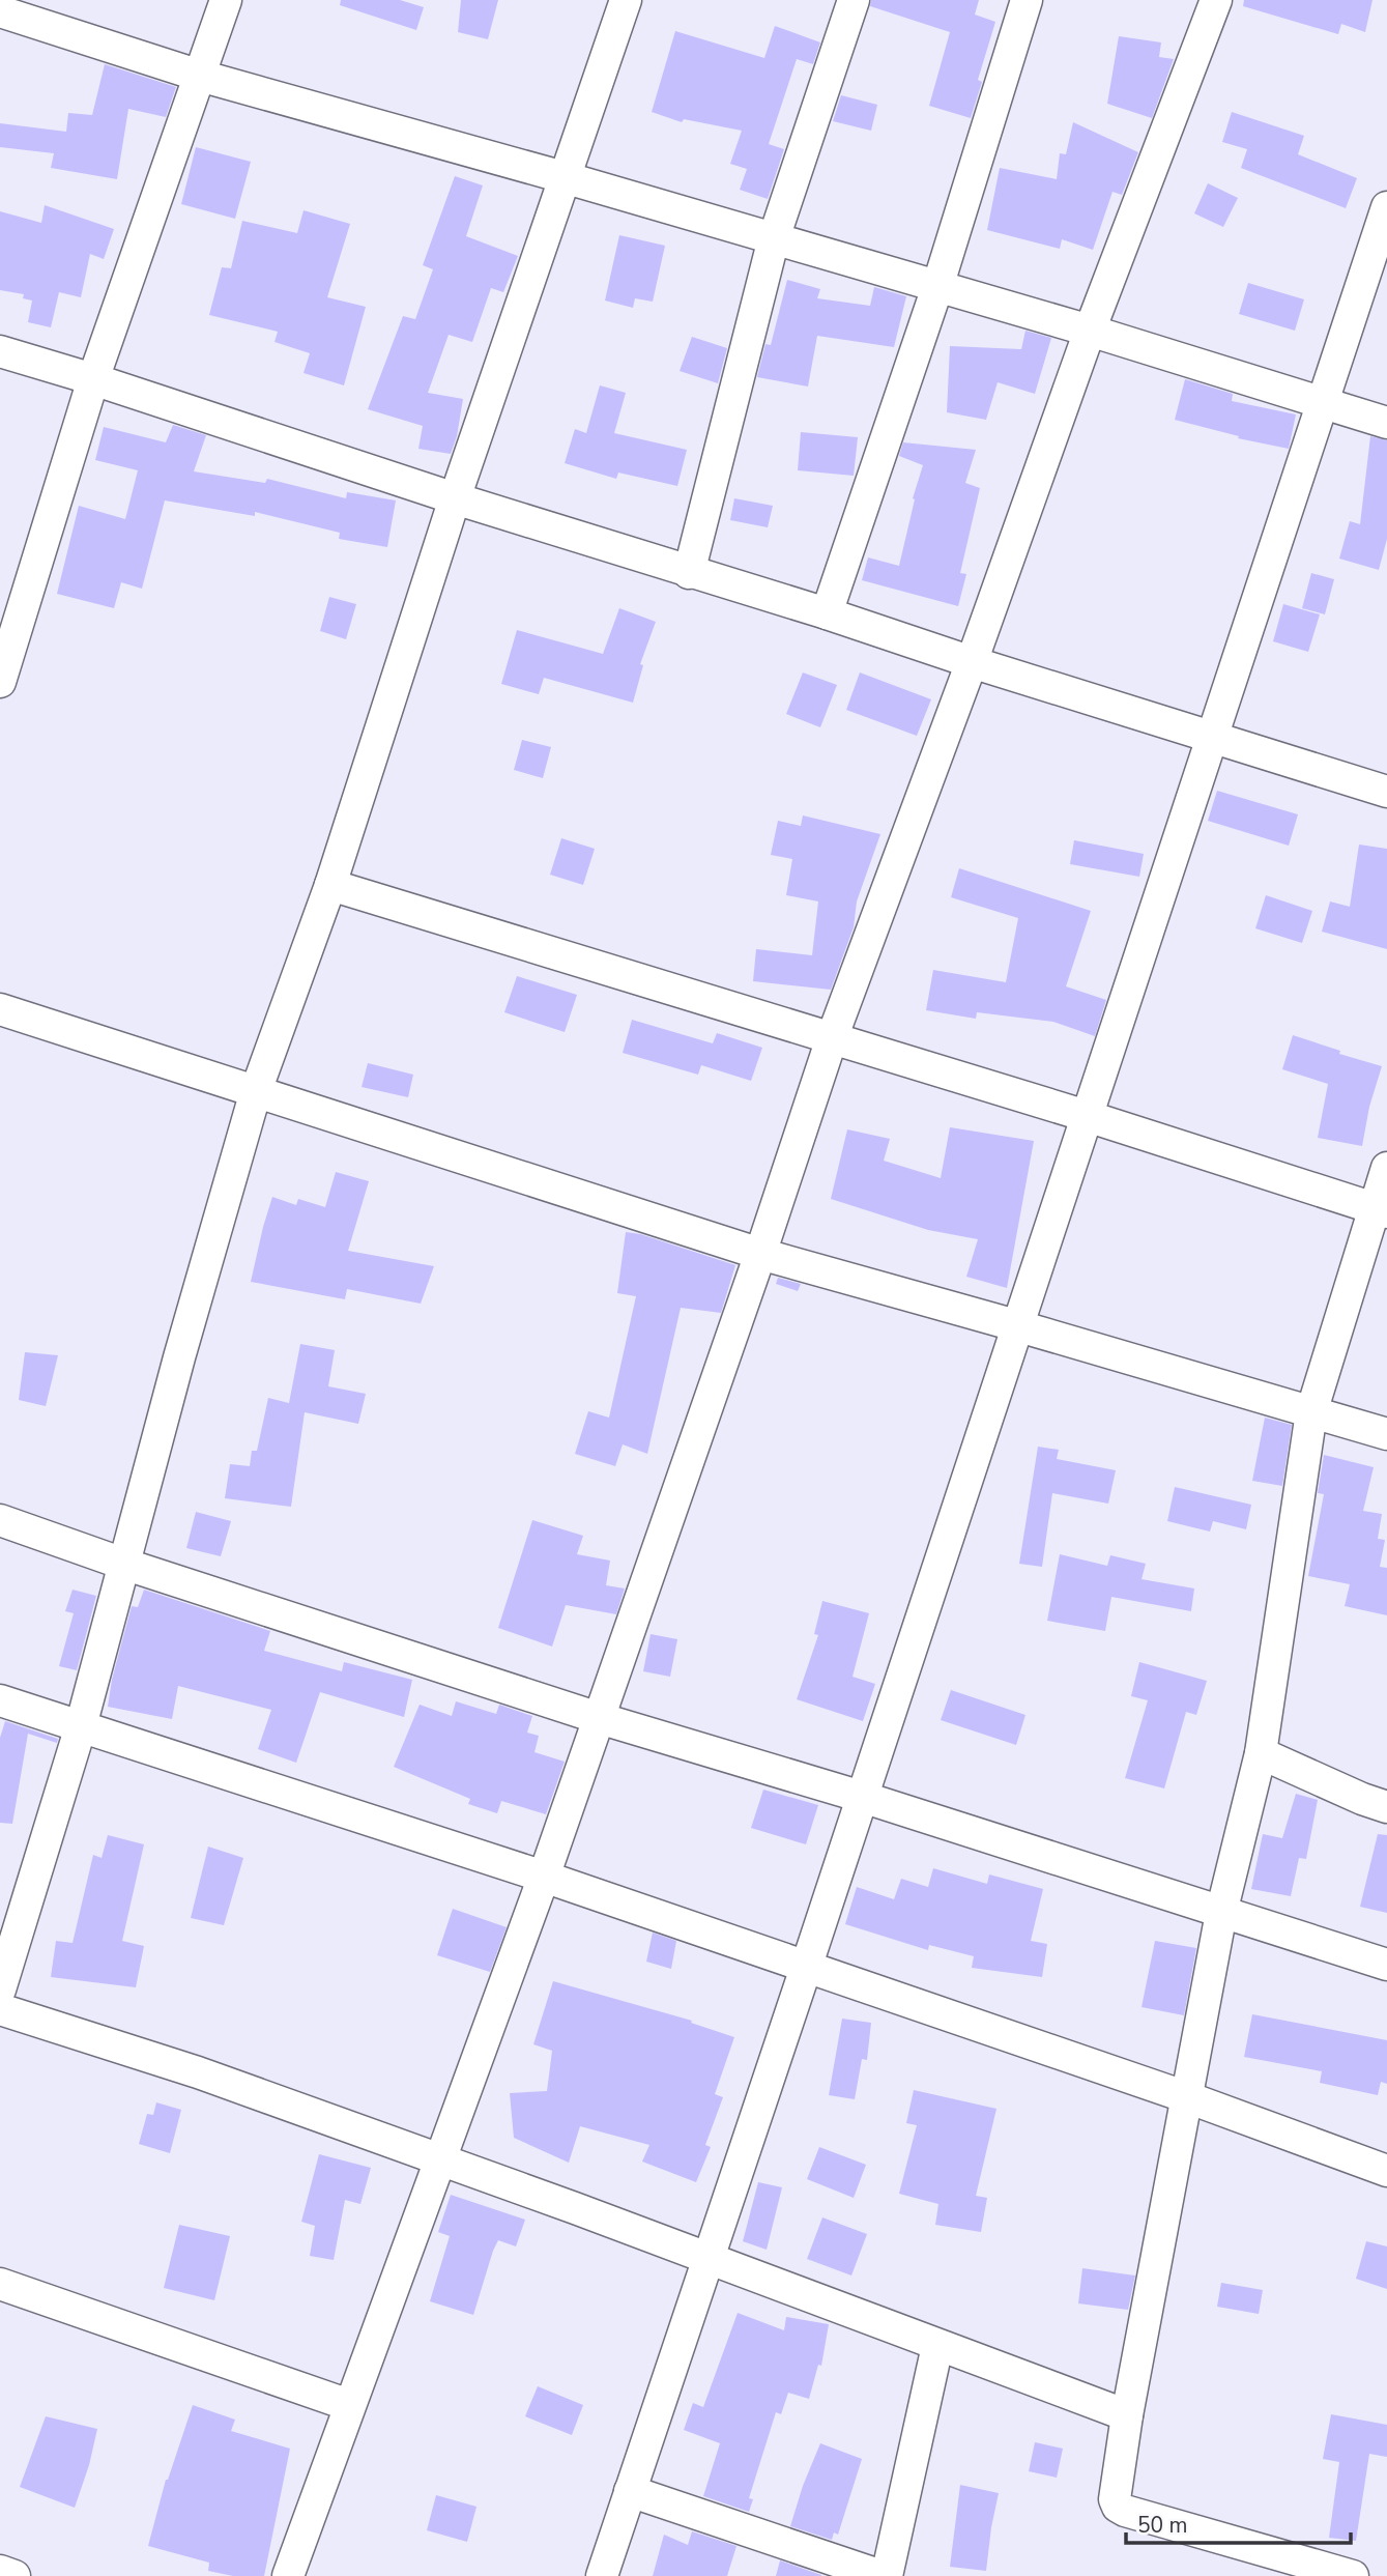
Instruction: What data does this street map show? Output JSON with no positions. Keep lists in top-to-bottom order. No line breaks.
{"scale_bar":"50 m"}
